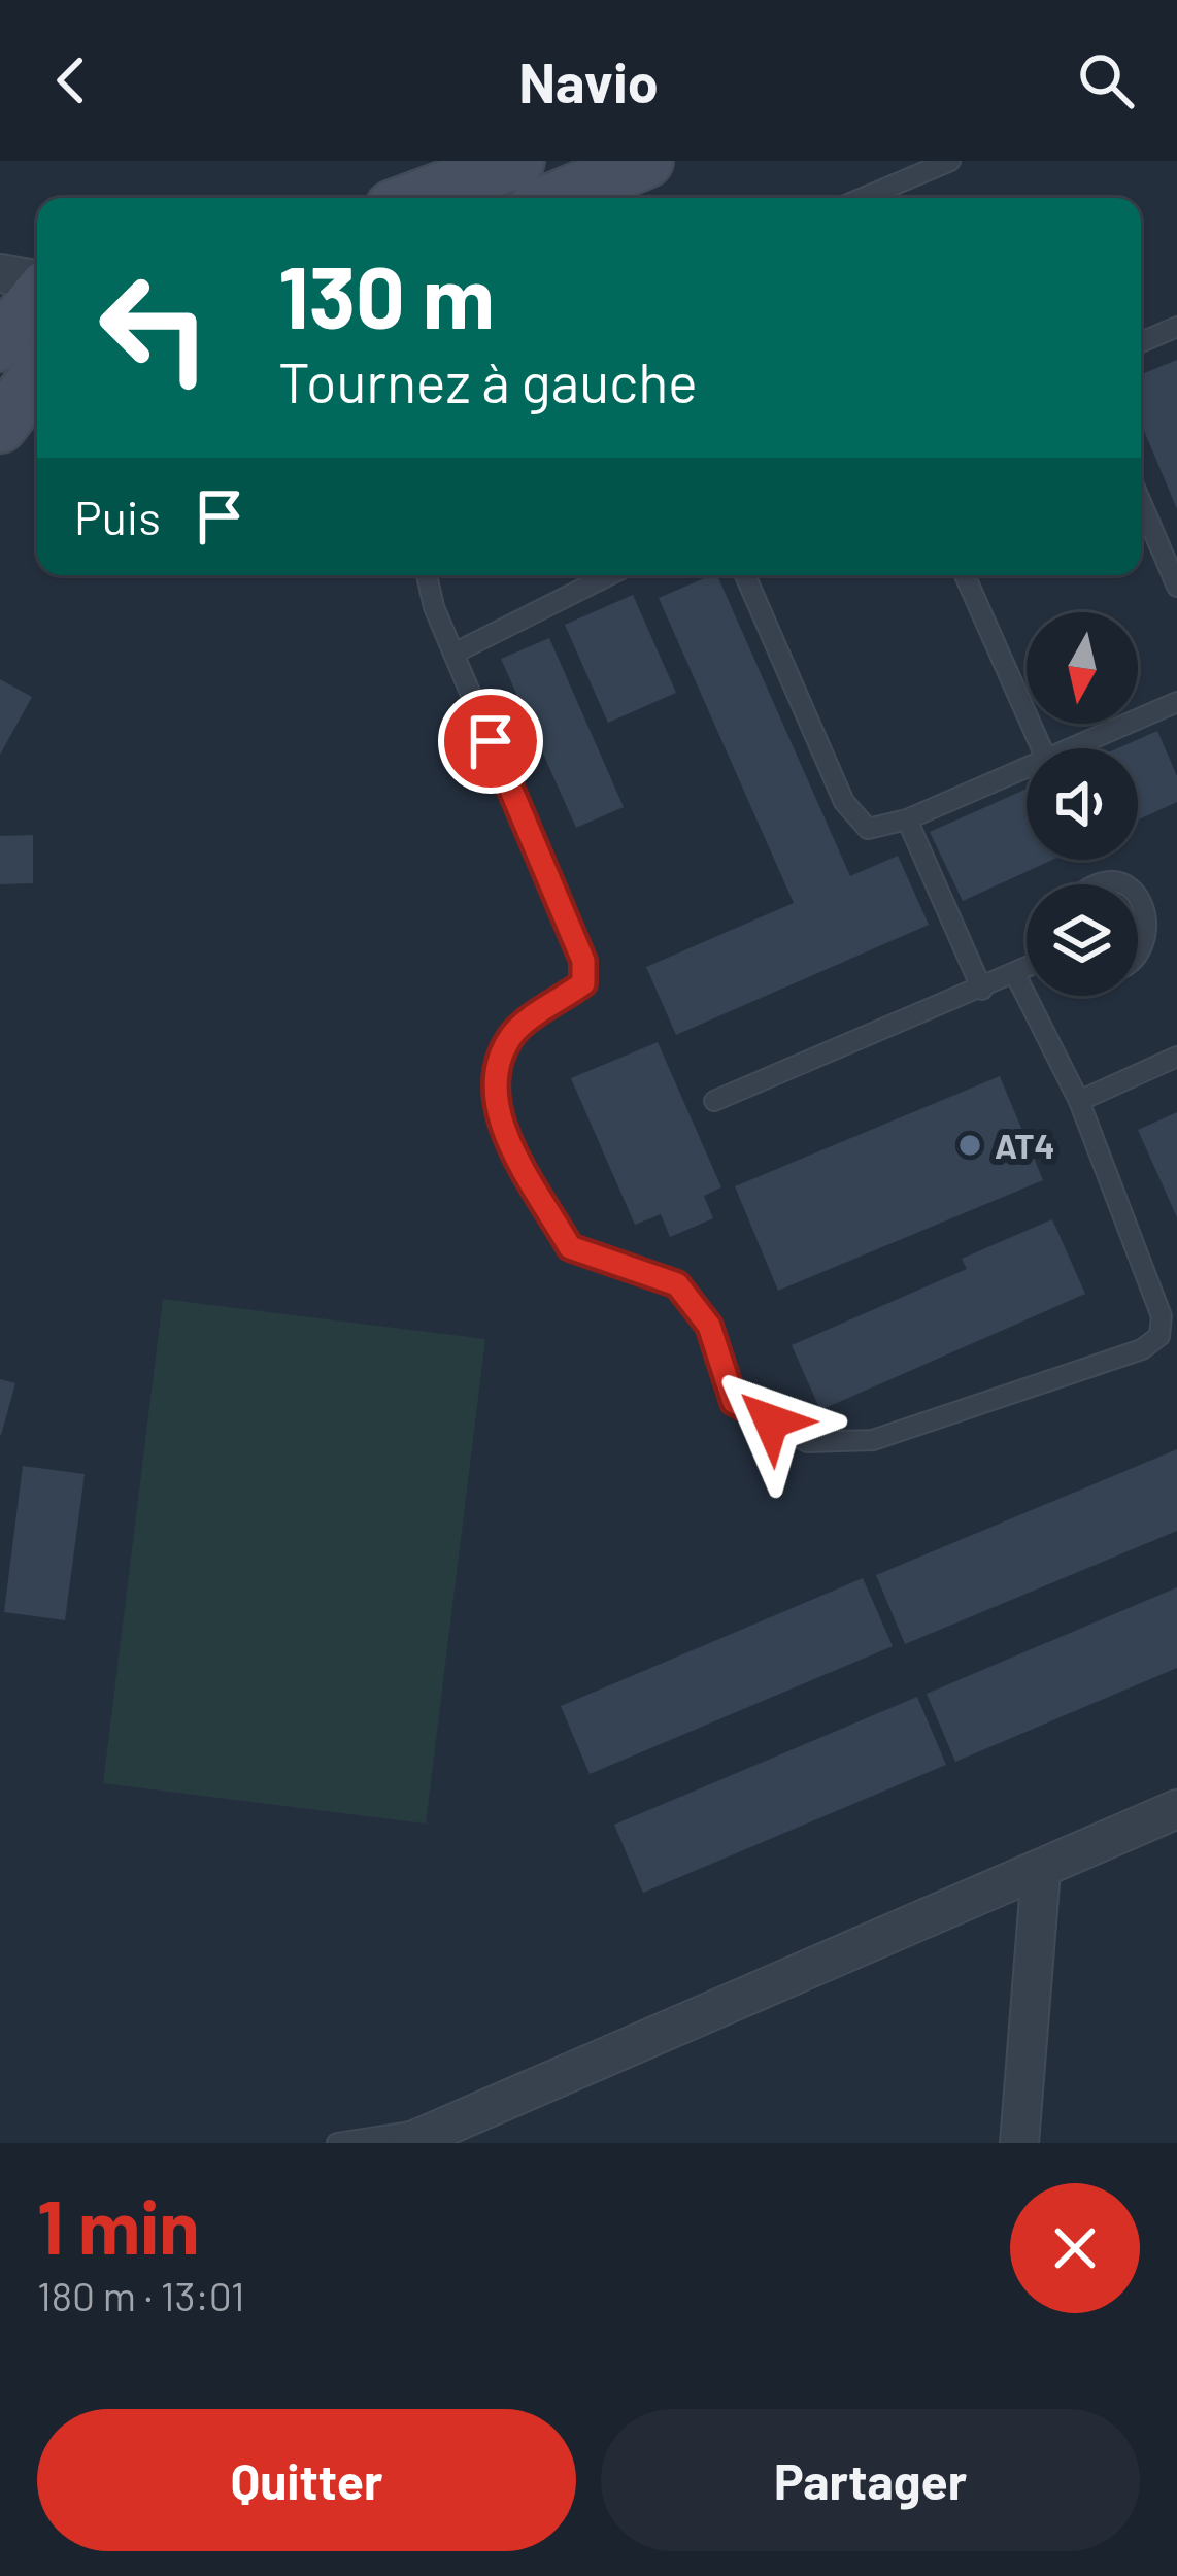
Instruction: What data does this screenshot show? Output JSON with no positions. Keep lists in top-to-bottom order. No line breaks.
{"places":["AT4"],"north":"bottom","page":{"header":"Navio","turn":["130 m","Tournez à gauche"],"then":"Puis","heading":["1 min","180 m · 13:01"],"buttons":["Quitter","Partager"]}}
